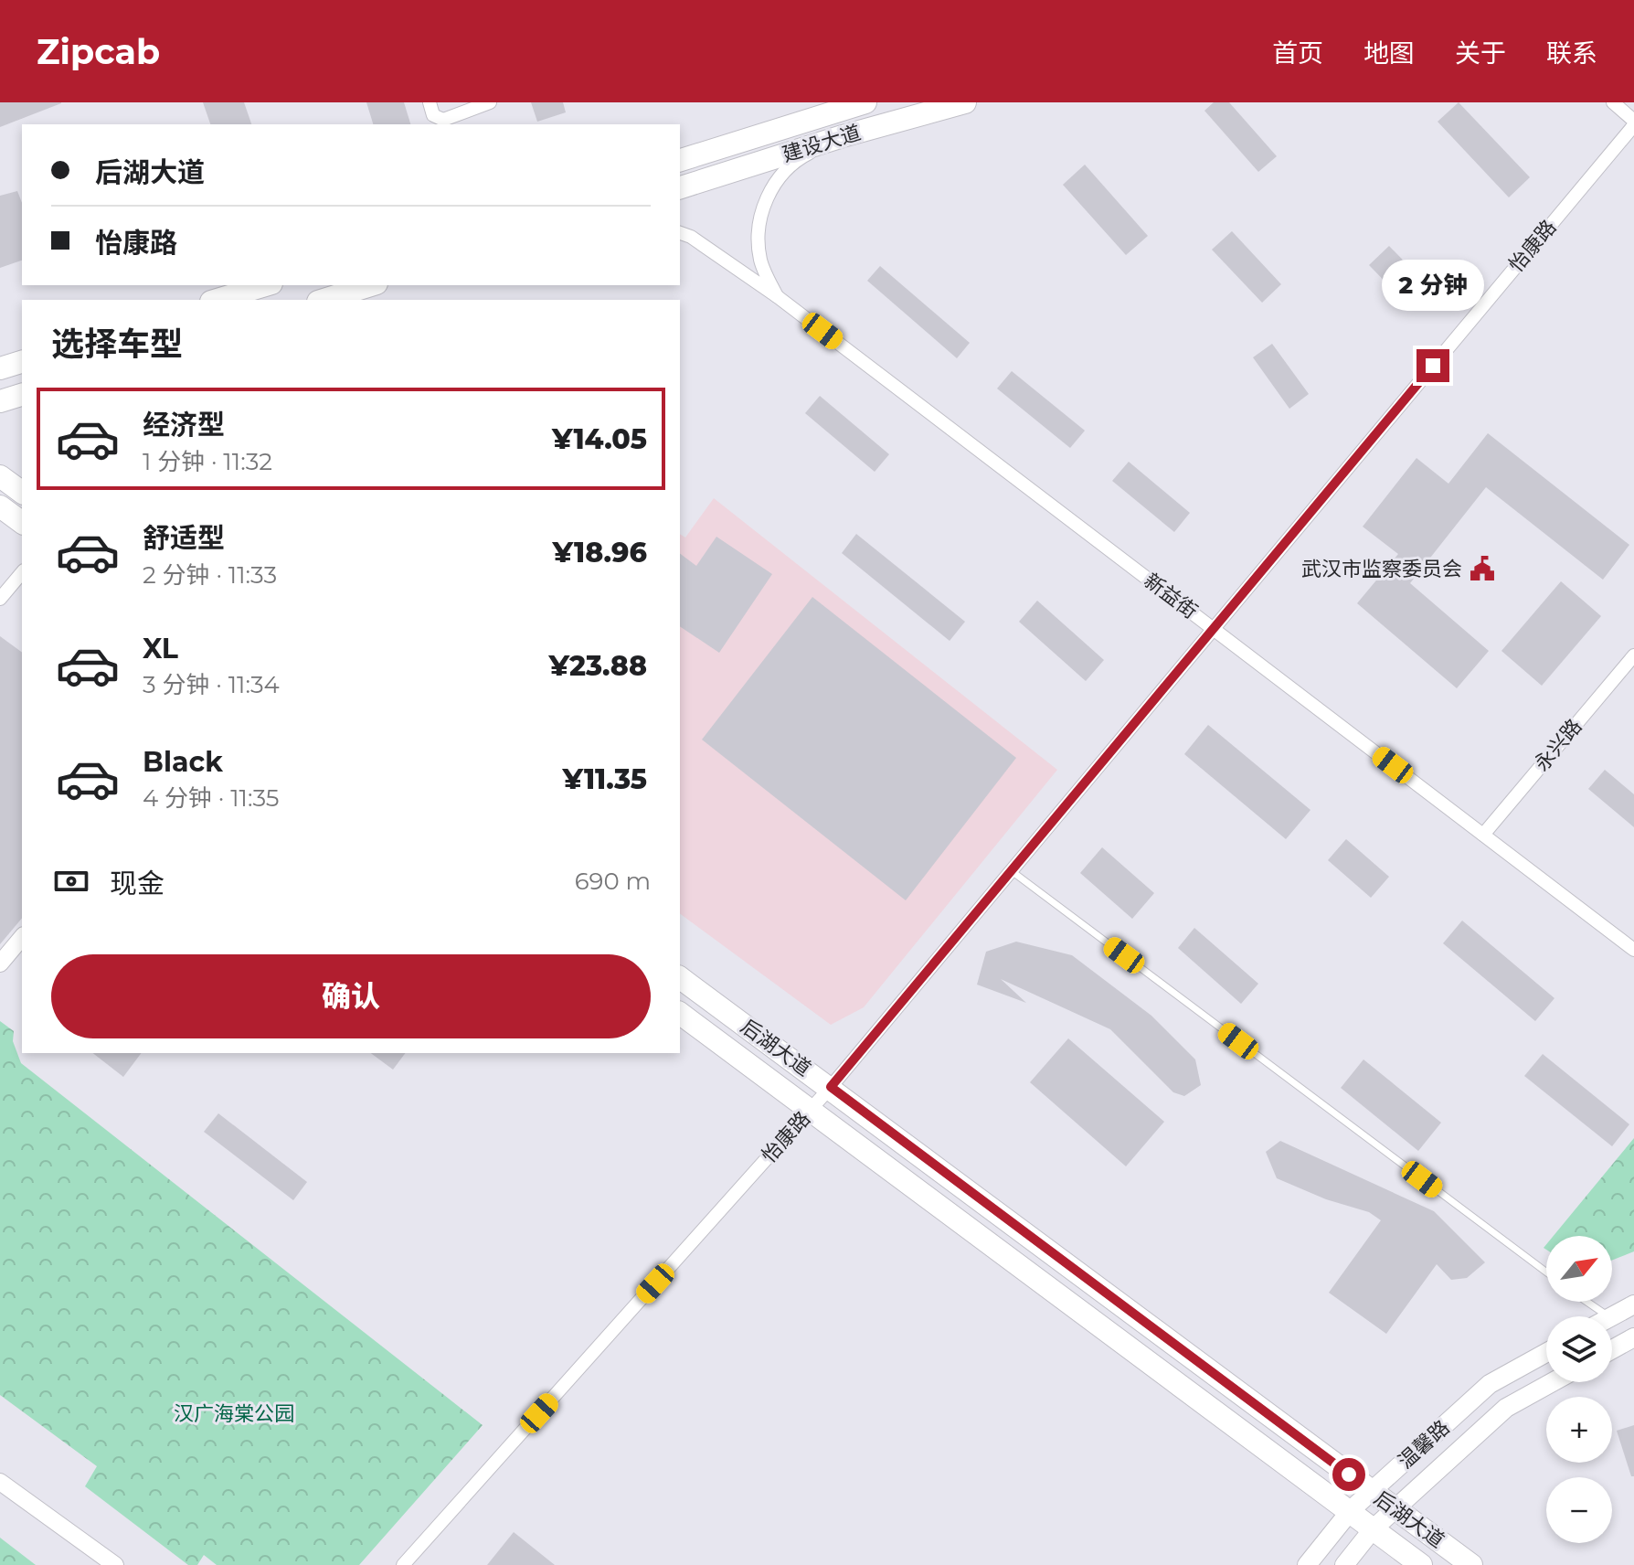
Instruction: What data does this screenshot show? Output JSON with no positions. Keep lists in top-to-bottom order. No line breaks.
{"streets":{"main road":["建设大道","后湖大道","温馨路"],"street":["怡康路","新益街","永兴路"]},"crossings":[["怡康路","新益街"],["怡康路","后湖大道"],["新益街","永兴路"],["后湖大道","温馨路"]],"parks":["汉广海棠公园"],"places":{"public building":["武汉市监察委员会"]},"north":"top right","page":{"header":"Zipcab","nav":["首页","地图","关于","联系"],"banner":["后湖大道","怡康路"],"bubble":"2 分钟","heading":"选择车型","list":[{"name":"经济型","note":"1 分钟 · 11:32","value":"¥14.05"},{"name":"舒适型","note":"2 分钟 · 11:33","value":"¥18.96"},{"name":"XL","note":"3 分钟 · 11:34","value":"¥23.88"},{"name":"Black","note":"4 分钟 · 11:35","value":"¥11.35"}],"pay":["现金","690 m"],"buttons":"确认","map_buttons":["+","−"]}}
